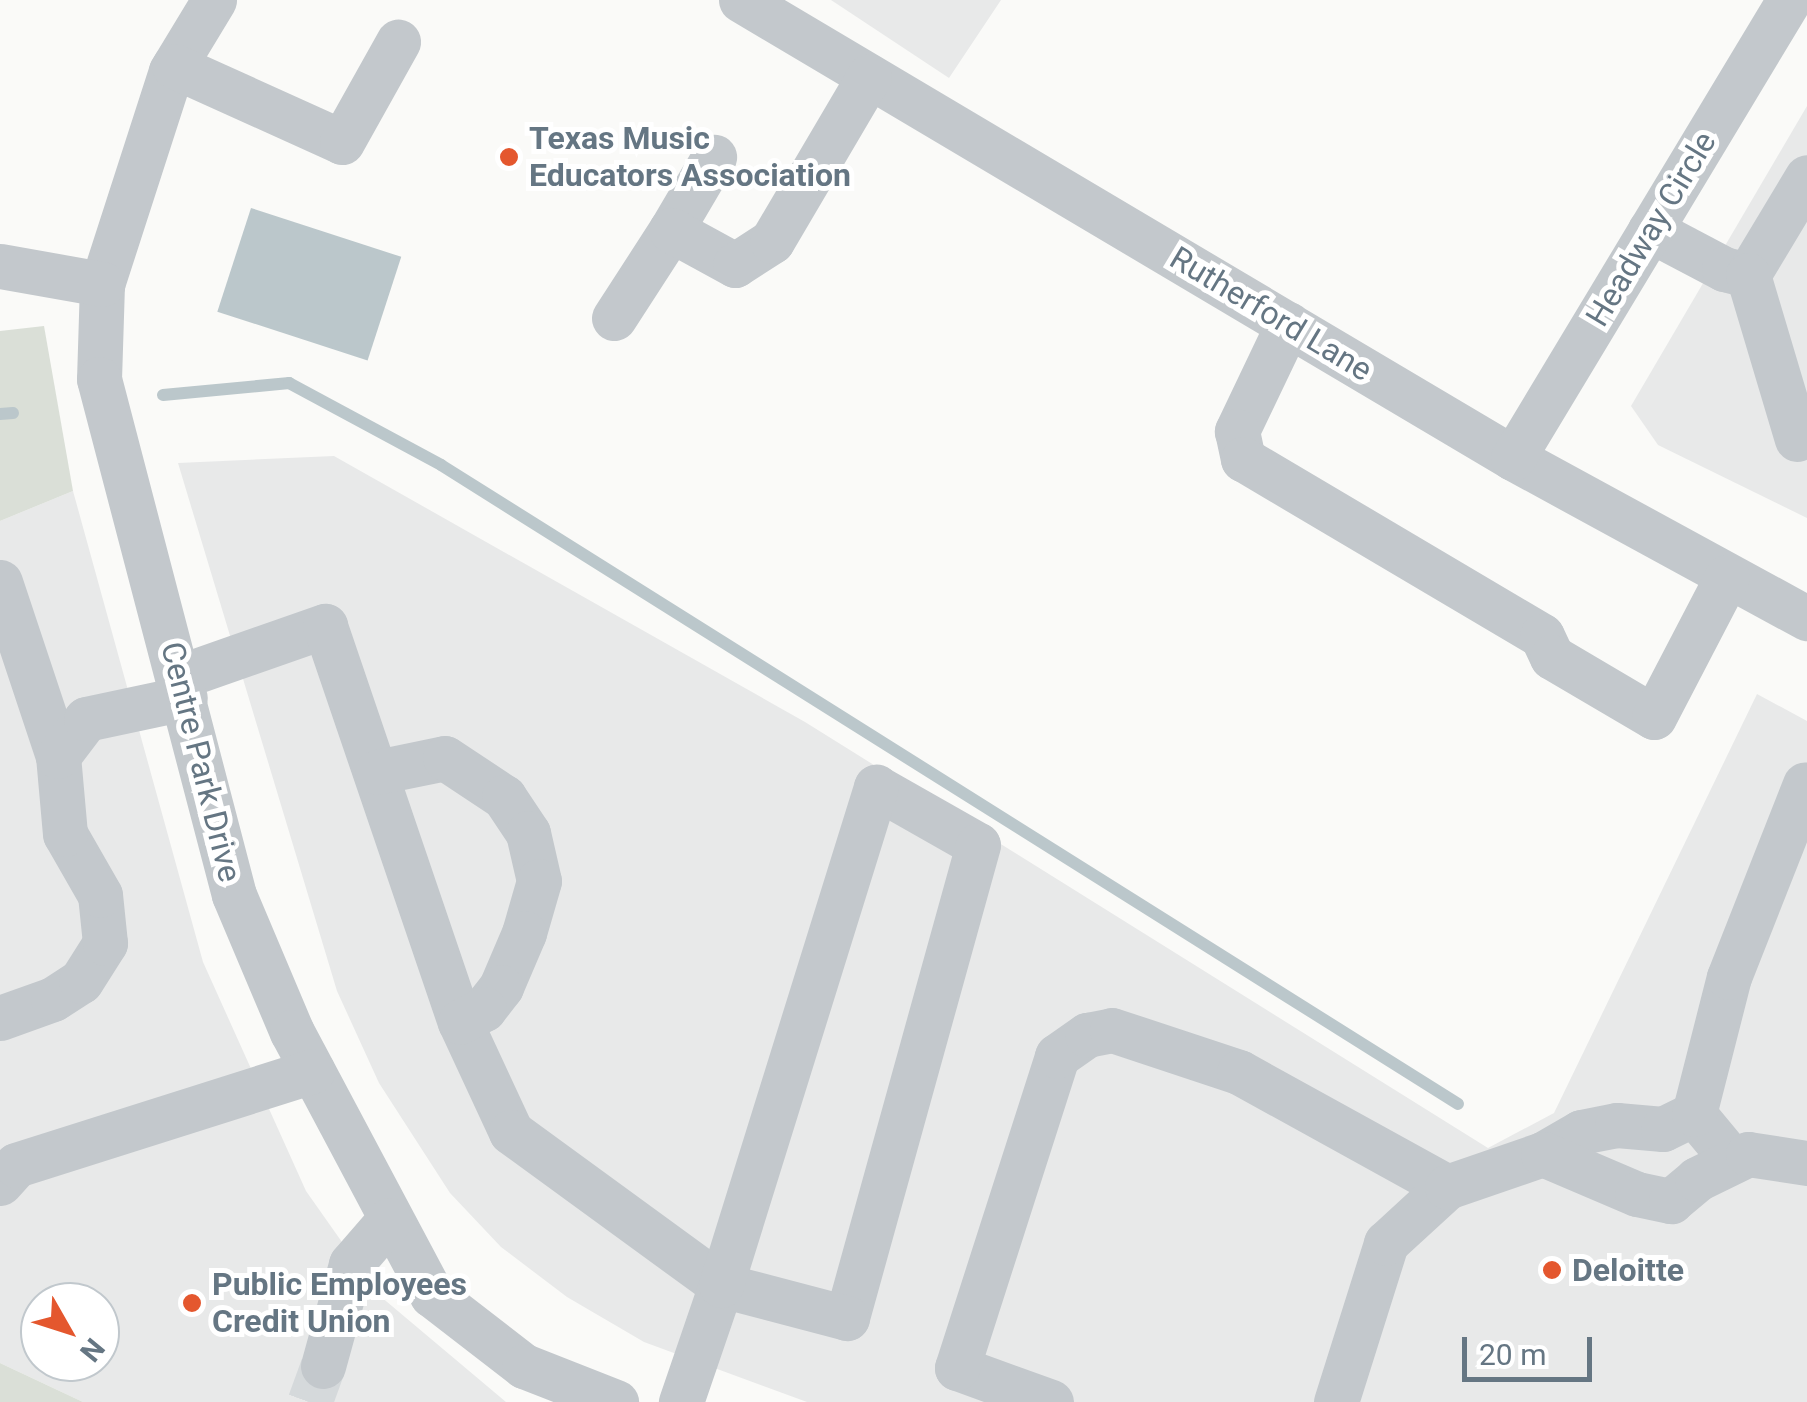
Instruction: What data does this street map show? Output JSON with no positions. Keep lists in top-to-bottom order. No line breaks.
{"streets":{"street":["Headway Circle","Rutherford Lane","Centre Park Drive"]},"crossings":[["Headway Circle","Rutherford Lane"]],"places":["Texas Music Educators Association","Deloitte","Public Employees Credit Union"],"scale_bar":"20 m","north":"bottom right"}
